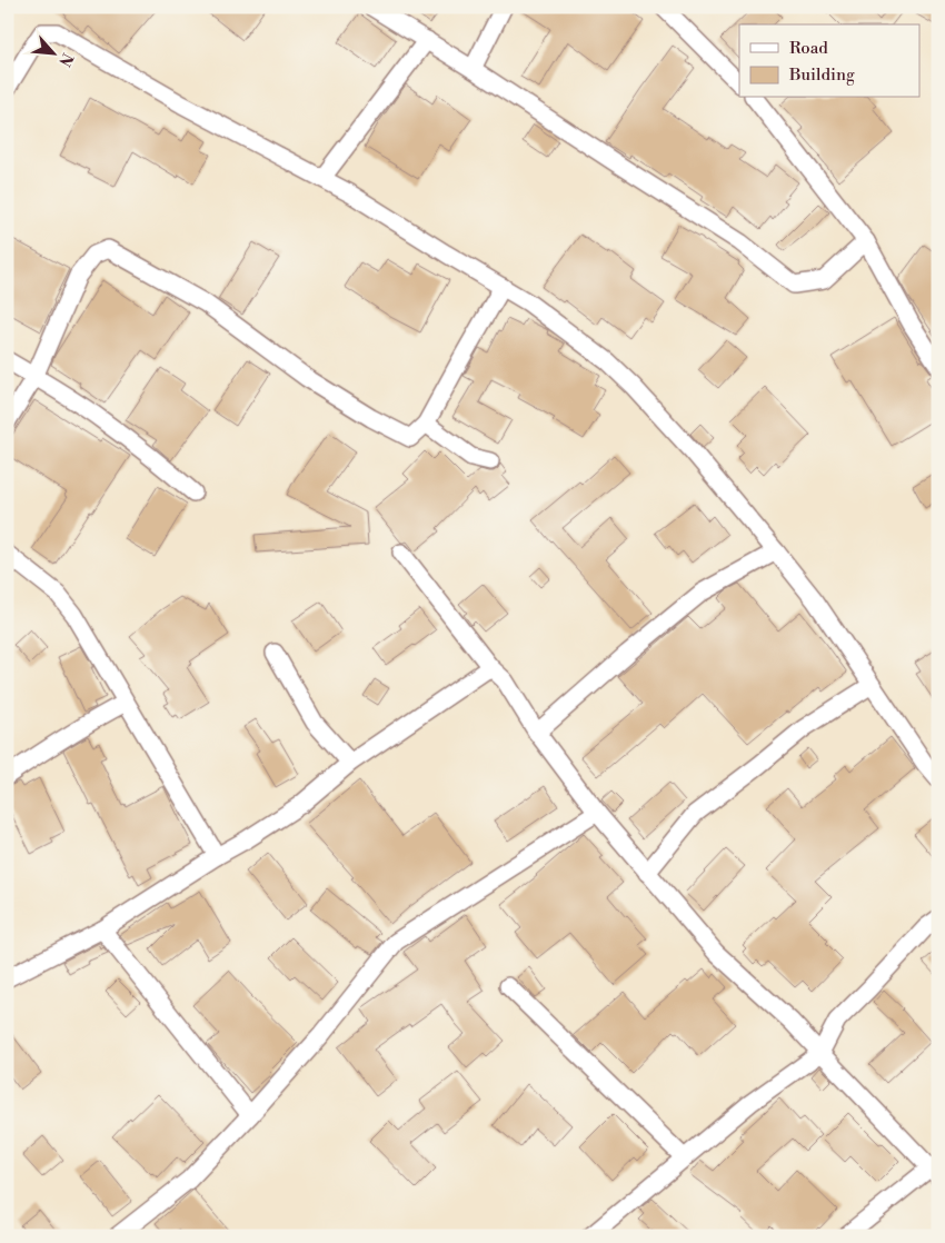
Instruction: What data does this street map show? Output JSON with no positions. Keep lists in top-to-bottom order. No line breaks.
{"legend":["Road","Building"],"north":"bottom right"}
